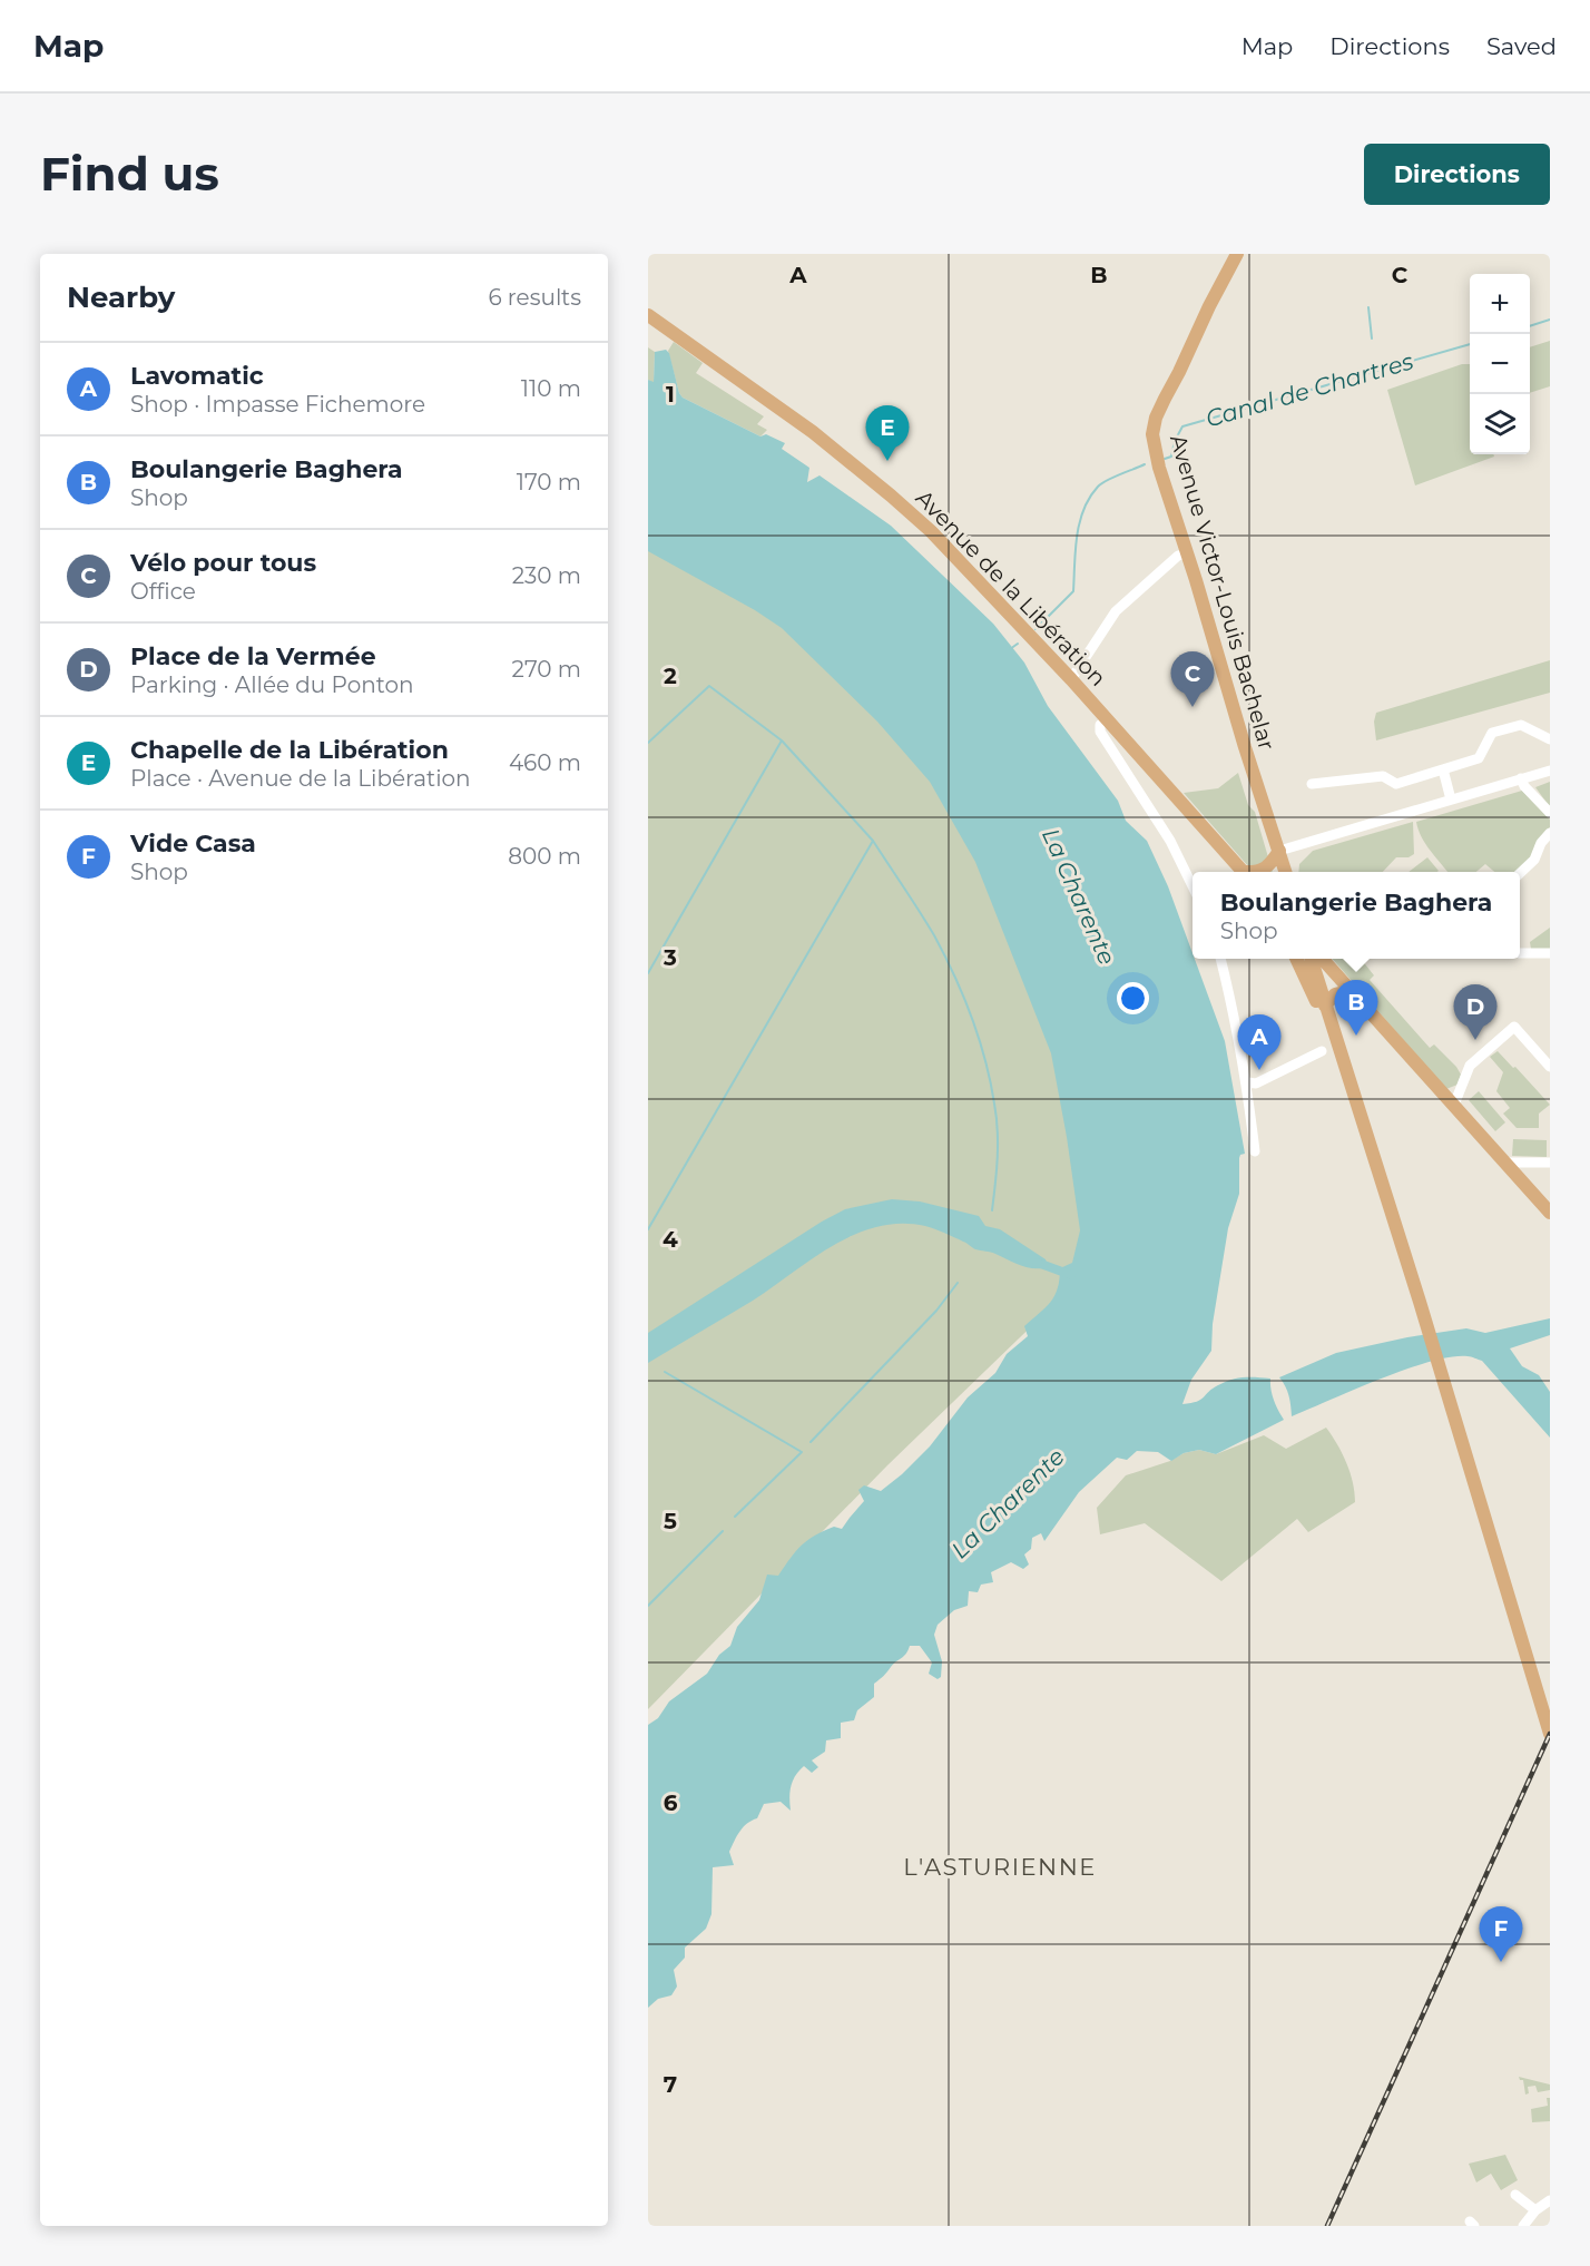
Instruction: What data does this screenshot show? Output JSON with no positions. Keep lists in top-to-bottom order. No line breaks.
{"streets":{"main road":["Avenue de la Libération","Avenue Victor-Louis Bachelar"]},"districts":["L'ASTURIENNE"],"water":["Canal de Chartres","La Charente"],"page":{"header":"Map","nav":["Map","Directions","Saved"],"buttons":"Directions","title":"Find us","heading":["Nearby","6 results"],"map_buttons":["+","−"],"list":[{"mark":"A","name":"Lavomatic","note":"Shop · Impasse Fichemore","value":"110 m"},{"mark":"B","name":"Boulangerie Baghera","note":"Shop","value":"170 m"},{"mark":"C","name":"Vélo pour tous","note":"Office","value":"230 m"},{"mark":"D","name":"Place de la Vermée","note":"Parking · Allée du Ponton","value":"270 m"},{"mark":"E","name":"Chapelle de la Libération","note":"Place · Avenue de la Libération","value":"460 m"},{"mark":"F","name":"Vide Casa","note":"Shop","value":"800 m"}],"pins":["E","C","B","D","A","F"],"popup":["Boulangerie Baghera","Shop"]},"grid":{"columns":["A","B","C"],"rows":["1","2","3","4","5","6","7"]}}
